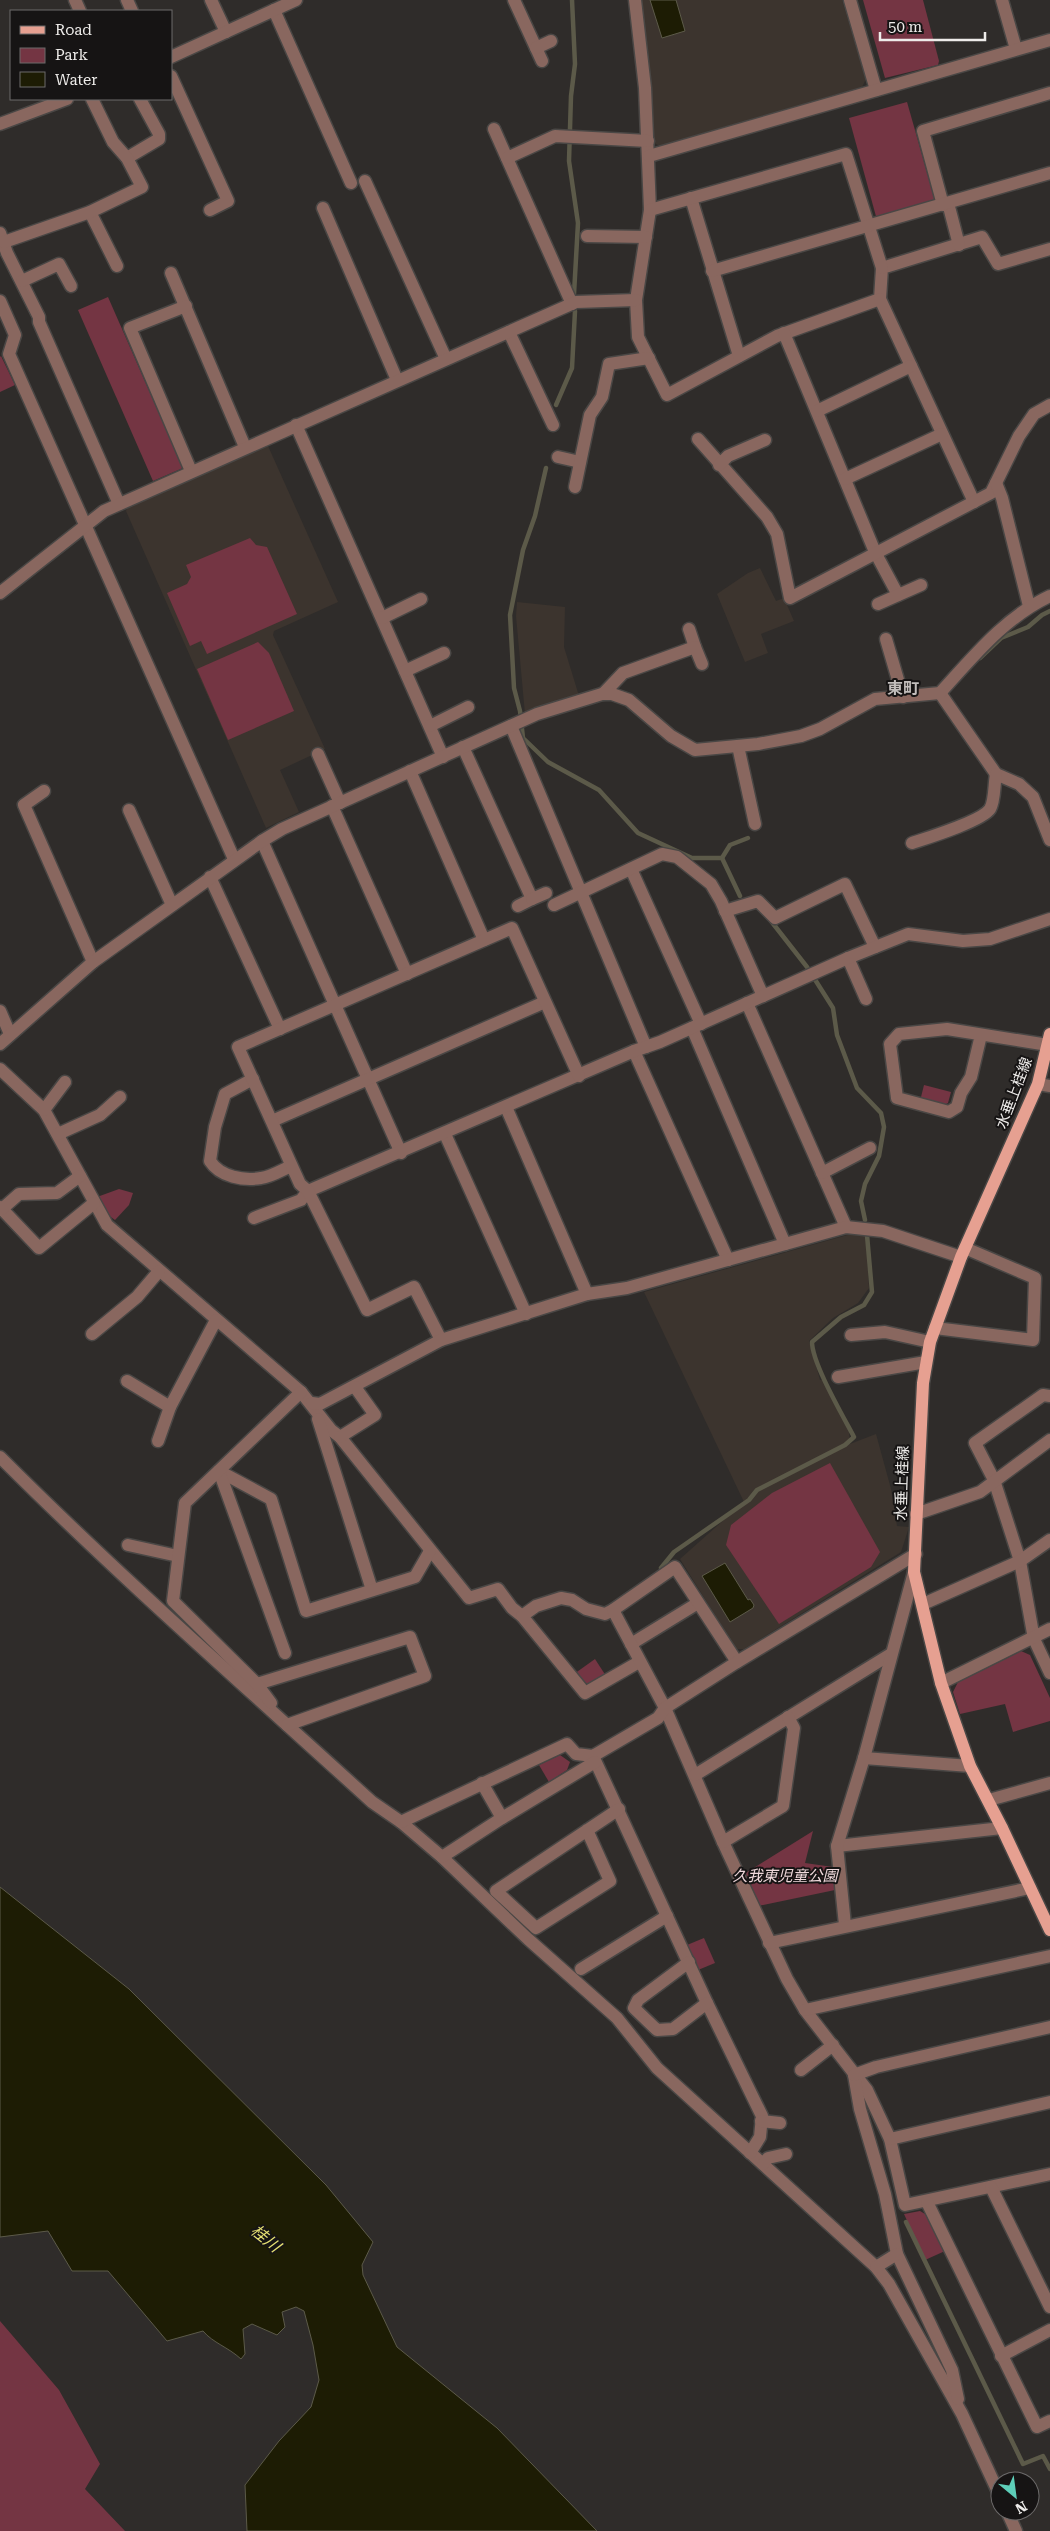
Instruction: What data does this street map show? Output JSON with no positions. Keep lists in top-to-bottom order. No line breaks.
{"streets":{"main road":["水垂上桂線"]},"districts":["東町"],"water":["桂川"],"parks":["久我東児童公園"],"legend":["Road","Park","Water"],"scale_bar":"50 m","north":"bottom right"}
